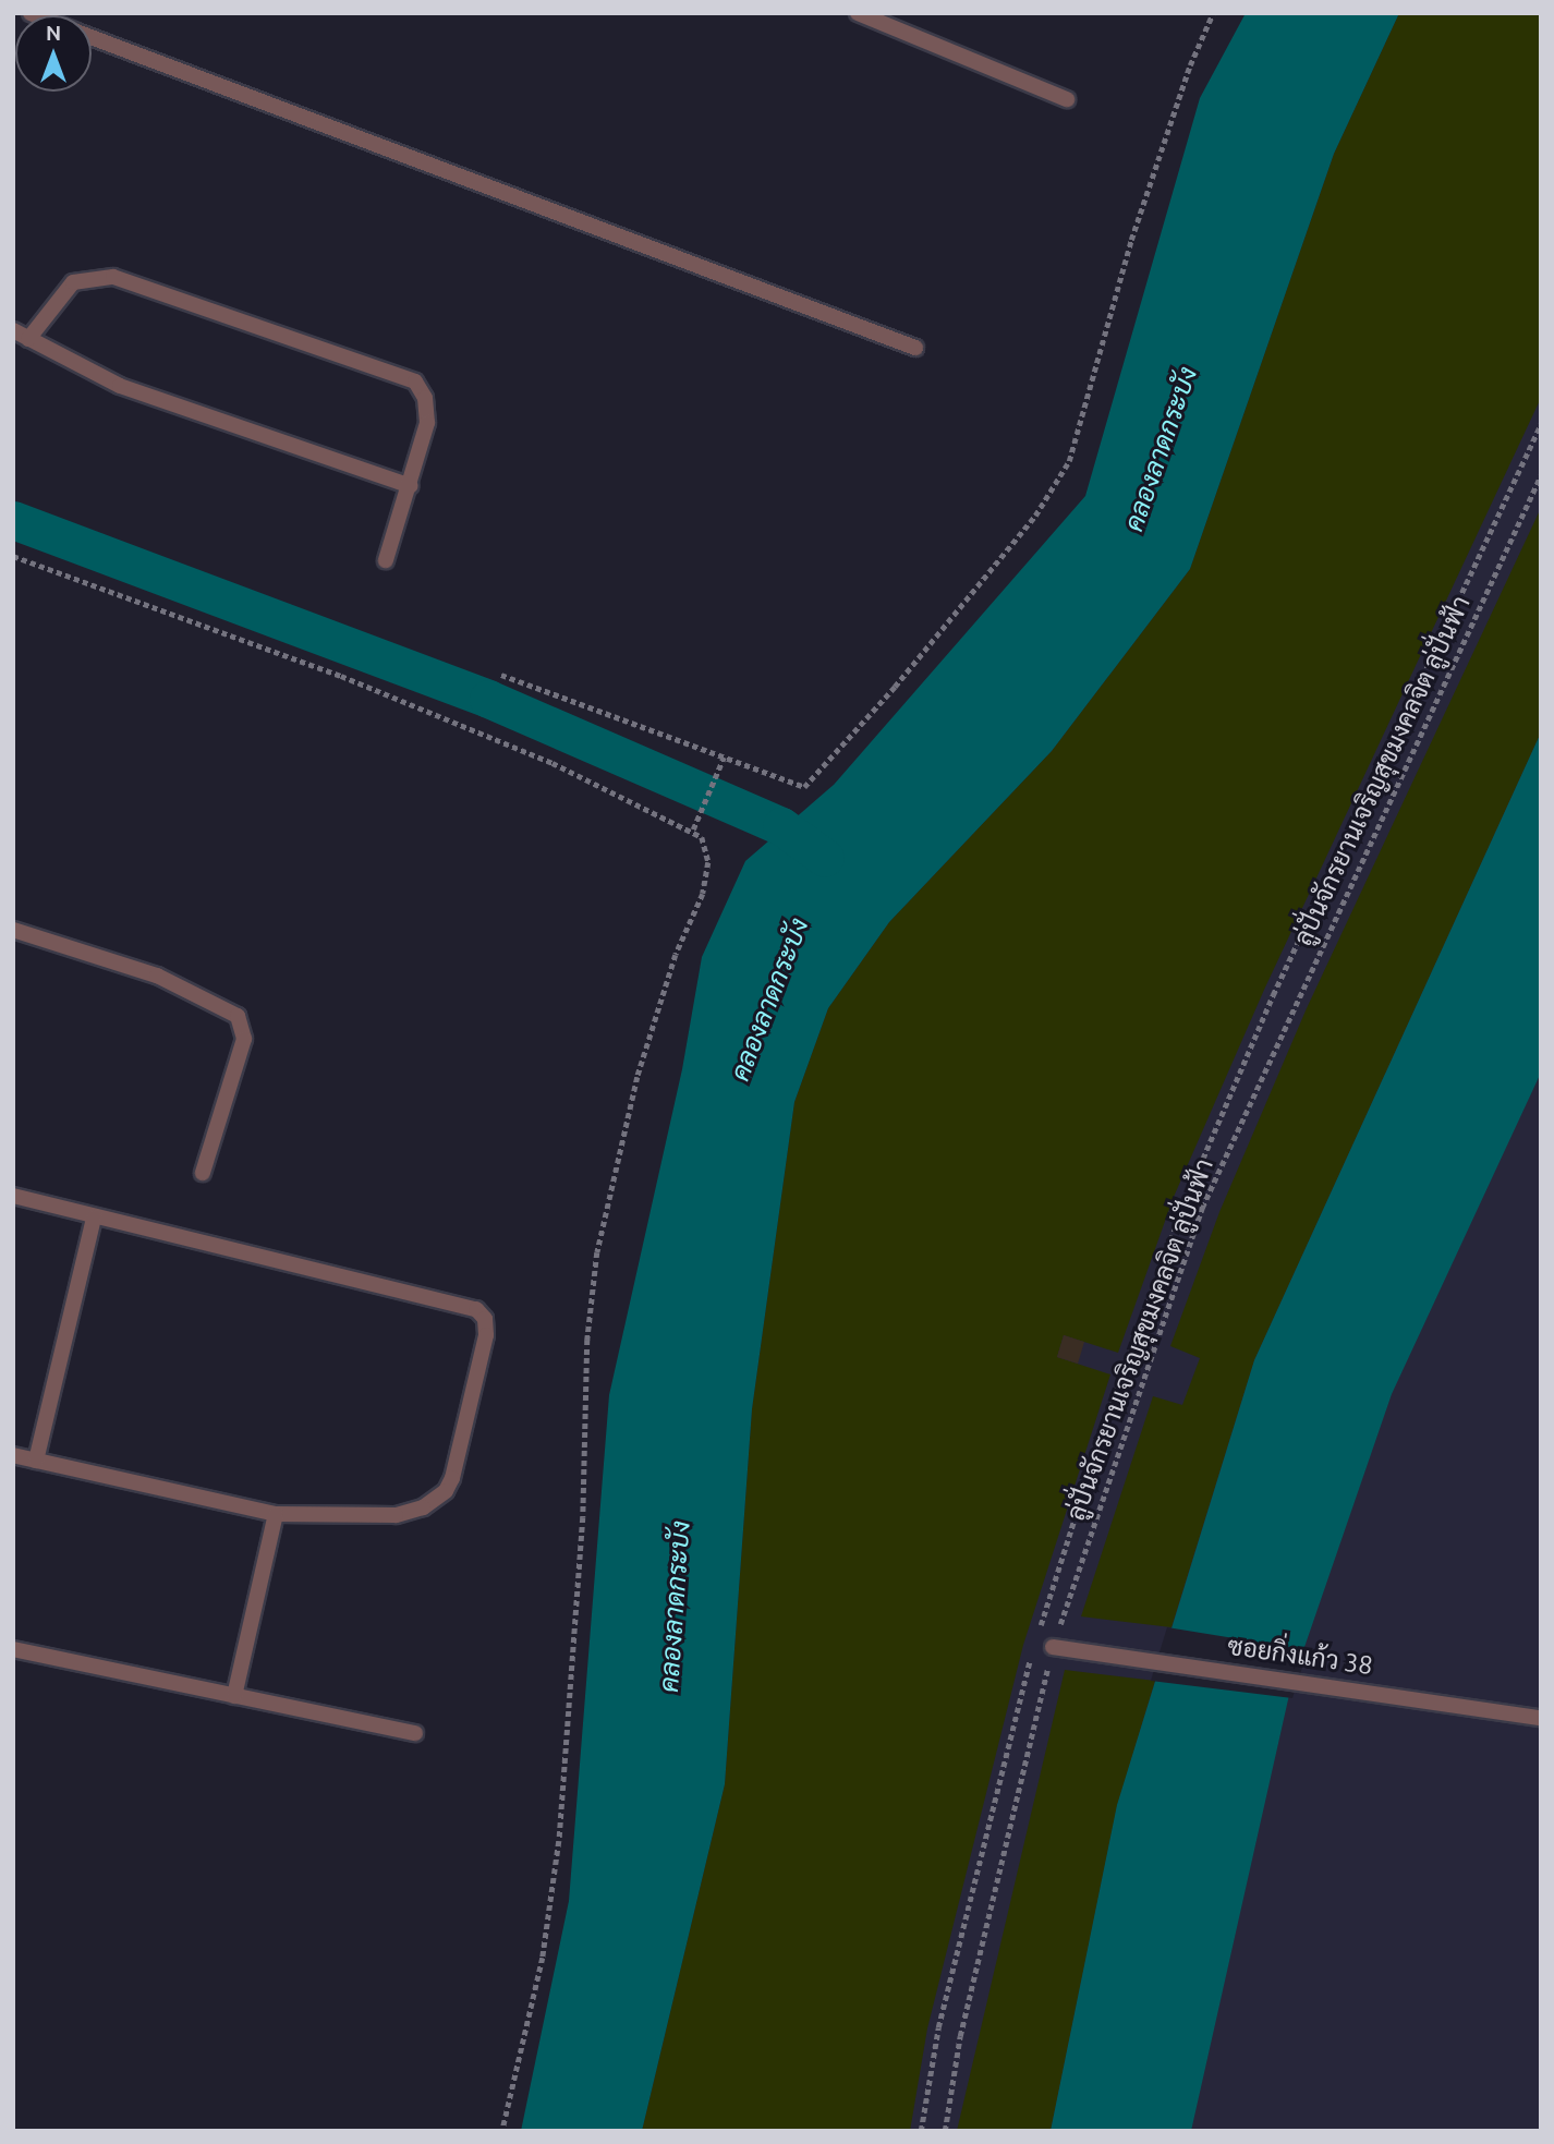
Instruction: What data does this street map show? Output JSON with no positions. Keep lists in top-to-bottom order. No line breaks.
{"streets":{"street":["ซอยกิ่งแก้ว 38"],"path":["ลู่ปั่นจักรยานเจริญสุขมงคลจิต ลู่ปั่นฟ้า"]},"crossings":[["ลู่ปั่นจักรยานเจริญสุขมงคลจิต ลู่ปั่นฟ้า","ซอยกิ่งแก้ว 38"]],"water":["คลองลาดกระบัง"],"north":"top"}
